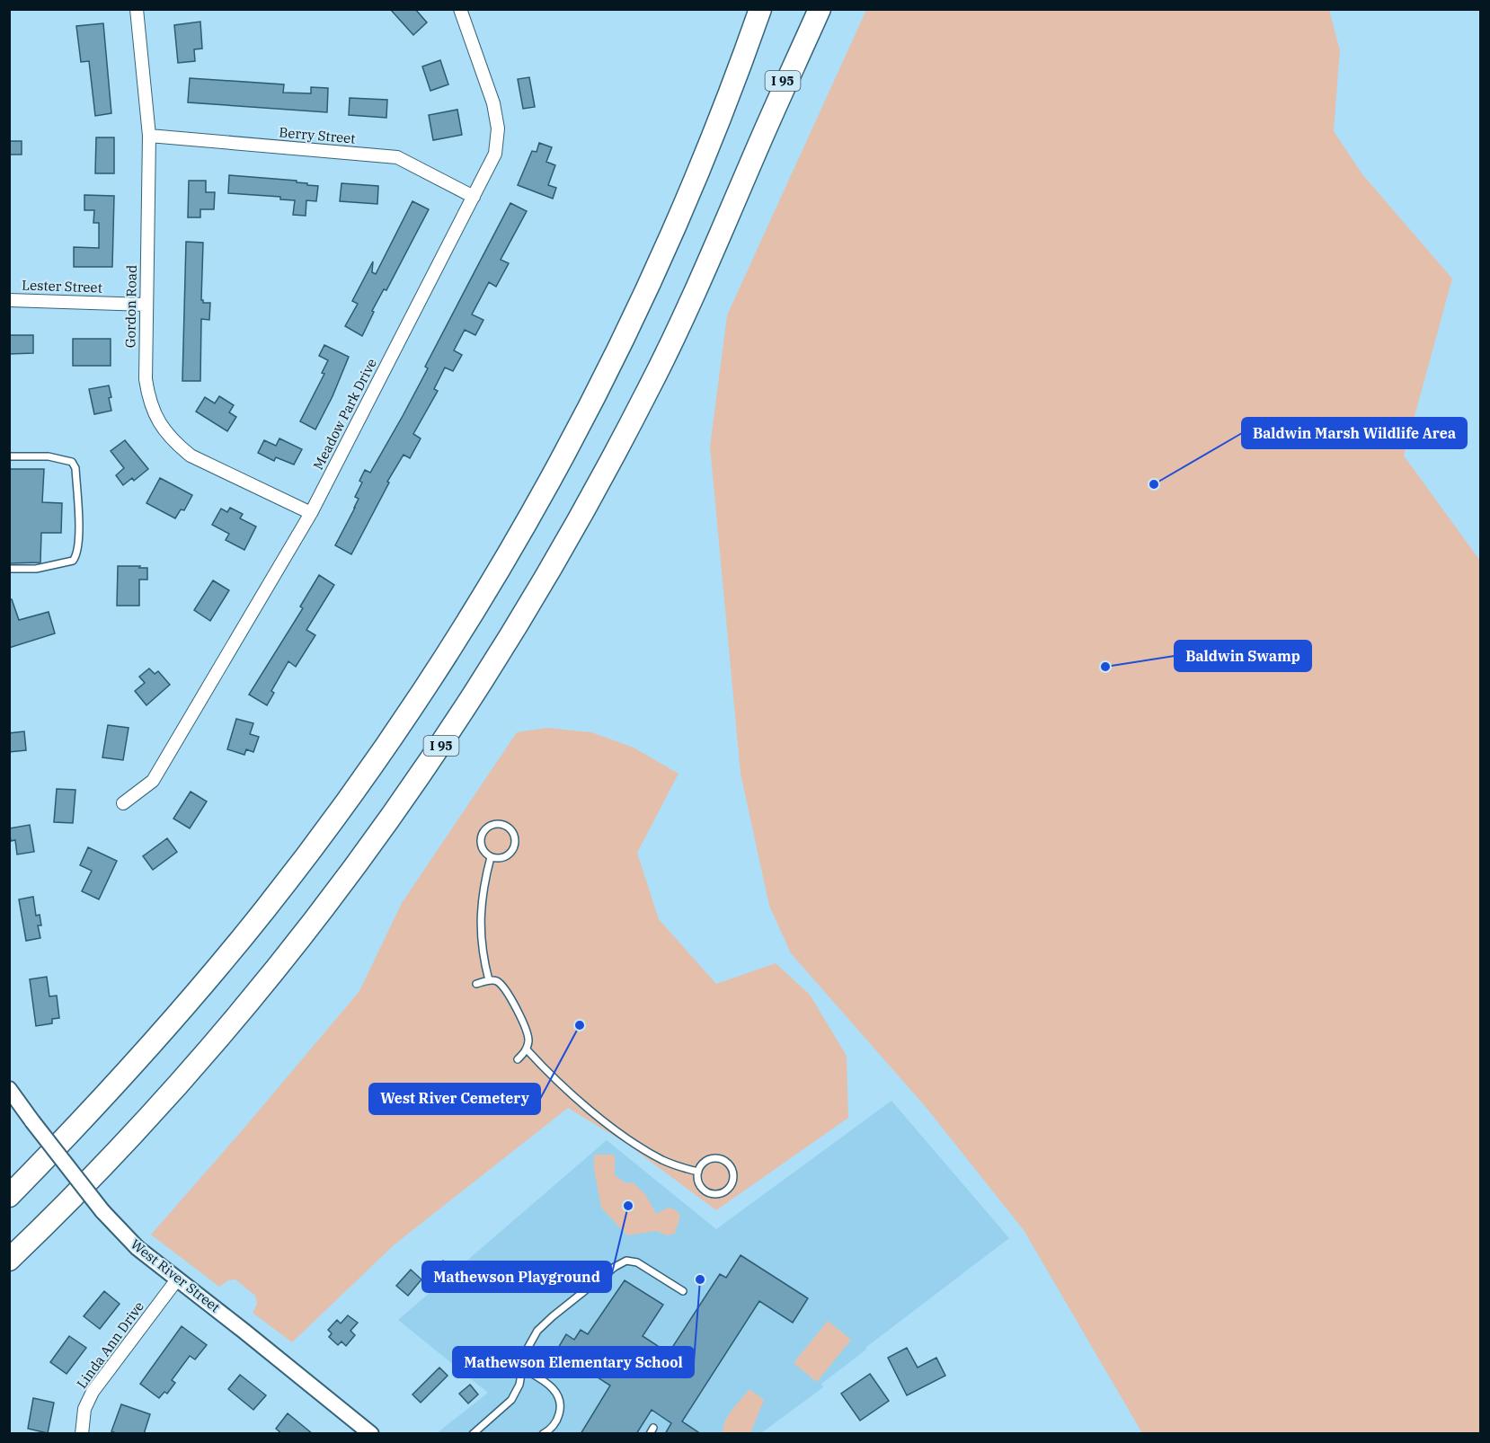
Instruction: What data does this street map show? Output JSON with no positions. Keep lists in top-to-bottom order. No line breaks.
{"streets":{"highway":["I 95"],"street":["Berry Street","Lester Street","Gordon Road","Meadow Park Drive","West River Street","Linda Ann Drive"]},"crossings":[["Berry Street","Gordon Road"],["Berry Street","Meadow Park Drive"],["Lester Street","Gordon Road"],["Gordon Road","Meadow Park Drive"],["West River Street","Linda Ann Drive"]],"places":["Baldwin Marsh Wildlife Area","Baldwin Swamp","West River Cemetery","Mathewson Playground","Mathewson Elementary School"]}
